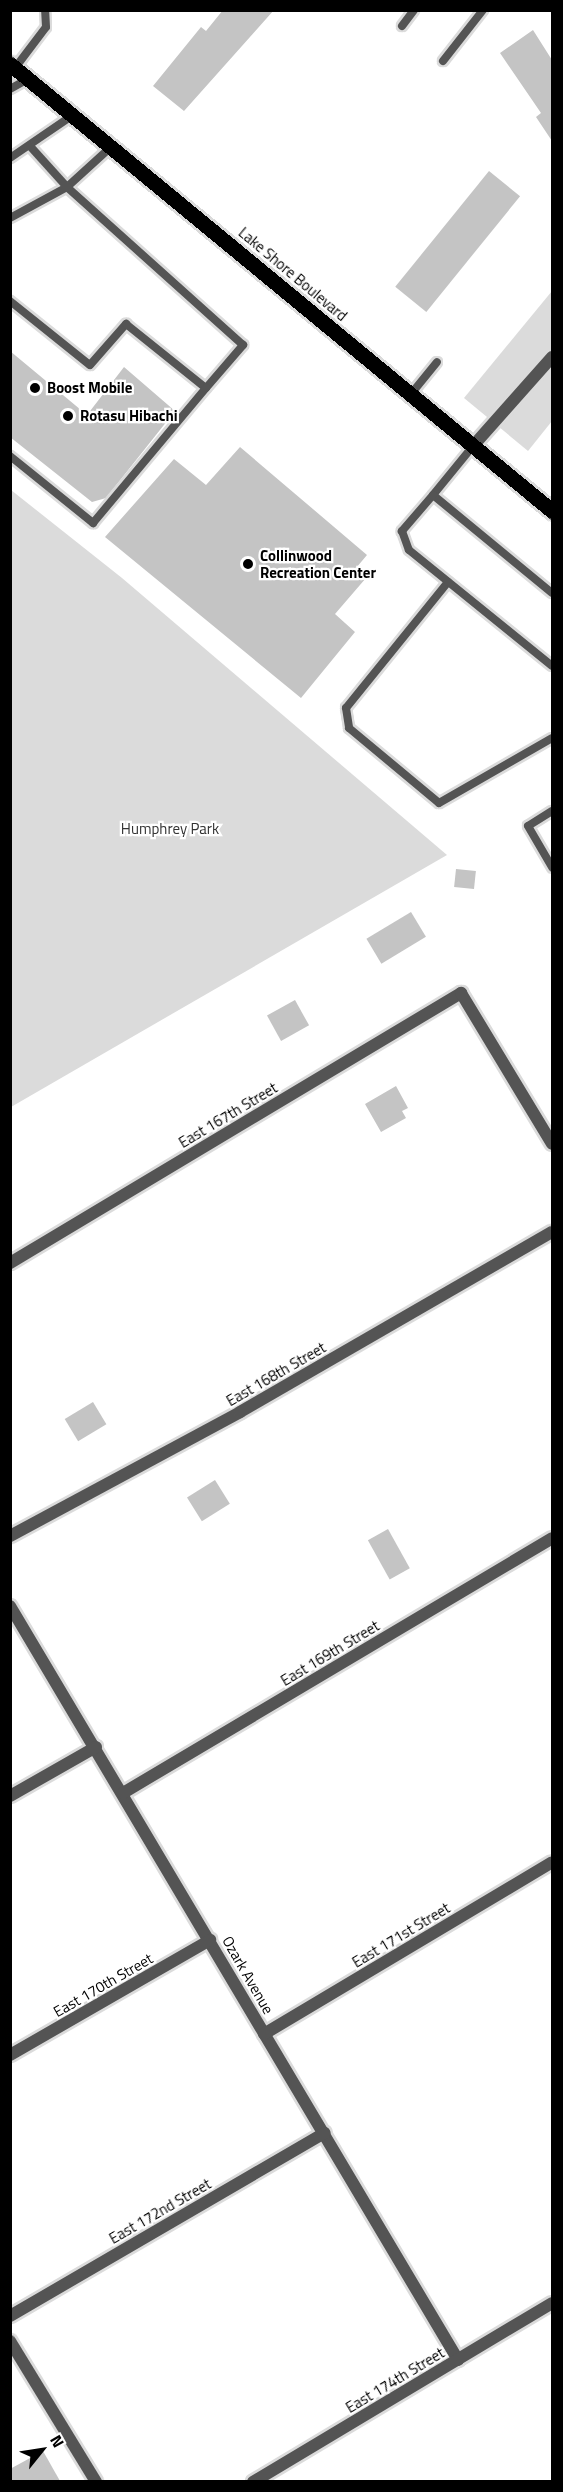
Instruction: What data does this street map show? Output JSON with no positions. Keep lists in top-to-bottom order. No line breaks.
{"streets":{"main road":["Lake Shore Boulevard"],"street":["East 167th Street","East 168th Street","East 169th Street","East 171st Street","Ozark Avenue","East 170th Street","East 172nd Street","East 174th Street"]},"crossings":[["East 169th Street","Ozark Avenue"],["East 171st Street","Ozark Avenue"],["Ozark Avenue","East 170th Street"],["Ozark Avenue","East 172nd Street"],["Ozark Avenue","East 174th Street"]],"parks":["Humphrey Park"],"places":["Boost Mobile","Rotasu Hibachi","Collinwood Recreation Center"],"north":"top right"}
